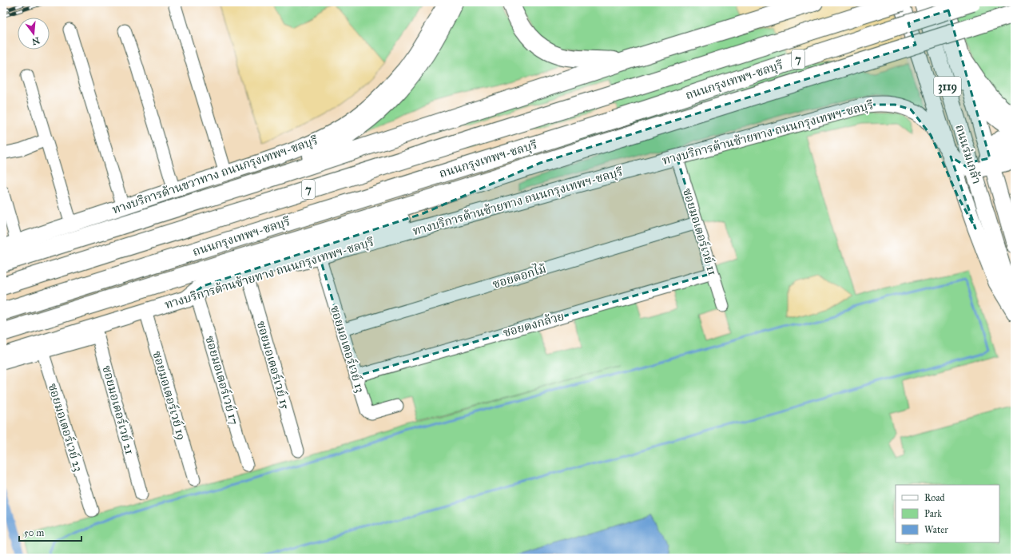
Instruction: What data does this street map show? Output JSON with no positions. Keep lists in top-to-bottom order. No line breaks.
{"streets":{"highway":["7","ถนนกรุงเทพฯ-ชลบุรี"],"main road":["3119","ทางบริการด้านซ้ายทาง ถนนกรุงเทพฯ-ชลบุรี","ถนนร่มเกล้า","ทางบริการด้านขวาทาง ถนนกรุงเทพฯ-ชลบุรี"],"street":["ซอยมอเตอร์เวย์ 11","ซอยดอกไม้","ซอยดงกล้วย","ซอยมอเตอร์เวย์ 13","ซอยมอเตอร์เวย์ 15","ซอยมอเตอร์เวย์ 17","ซอยมอเตอร์เวย์ 19","ซอยมอเตอร์เวย์ 21","ซอยมอเตอร์เวย์ 23"]},"crossings":[["ทางบริการด้านซ้ายทาง ถนนกรุงเทพฯ-ชลบุรี","ถนนร่มเกล้า"],["ทางบริการด้านซ้ายทาง ถนนกรุงเทพฯ-ชลบุรี","ซอยมอเตอร์เวย์ 11"],["ทางบริการด้านซ้ายทาง ถนนกรุงเทพฯ-ชลบุรี","ซอยมอเตอร์เวย์ 13"],["ทางบริการด้านซ้ายทาง ถนนกรุงเทพฯ-ชลบุรี","ซอยมอเตอร์เวย์ 15"],["ทางบริการด้านซ้ายทาง ถนนกรุงเทพฯ-ชลบุรี","ซอยมอเตอร์เวย์ 17"],["ทางบริการด้านซ้ายทาง ถนนกรุงเทพฯ-ชลบุรี","ซอยมอเตอร์เวย์ 19"],["ทางบริการด้านซ้ายทาง ถนนกรุงเทพฯ-ชลบุรี","ซอยมอเตอร์เวย์ 21"],["ทางบริการด้านซ้ายทาง ถนนกรุงเทพฯ-ชลบุรี","ซอยมอเตอร์เวย์ 23"],["ซอยมอเตอร์เวย์ 11","ซอยดอกไม้"],["ซอยมอเตอร์เวย์ 11","ซอยดงกล้วย"],["ซอยดอกไม้","ซอยมอเตอร์เวย์ 13"],["ซอยดงกล้วย","ซอยมอเตอร์เวย์ 13"]],"legend":["Road","Park","Water"],"scale_bar":"50 m","north":"bottom"}
